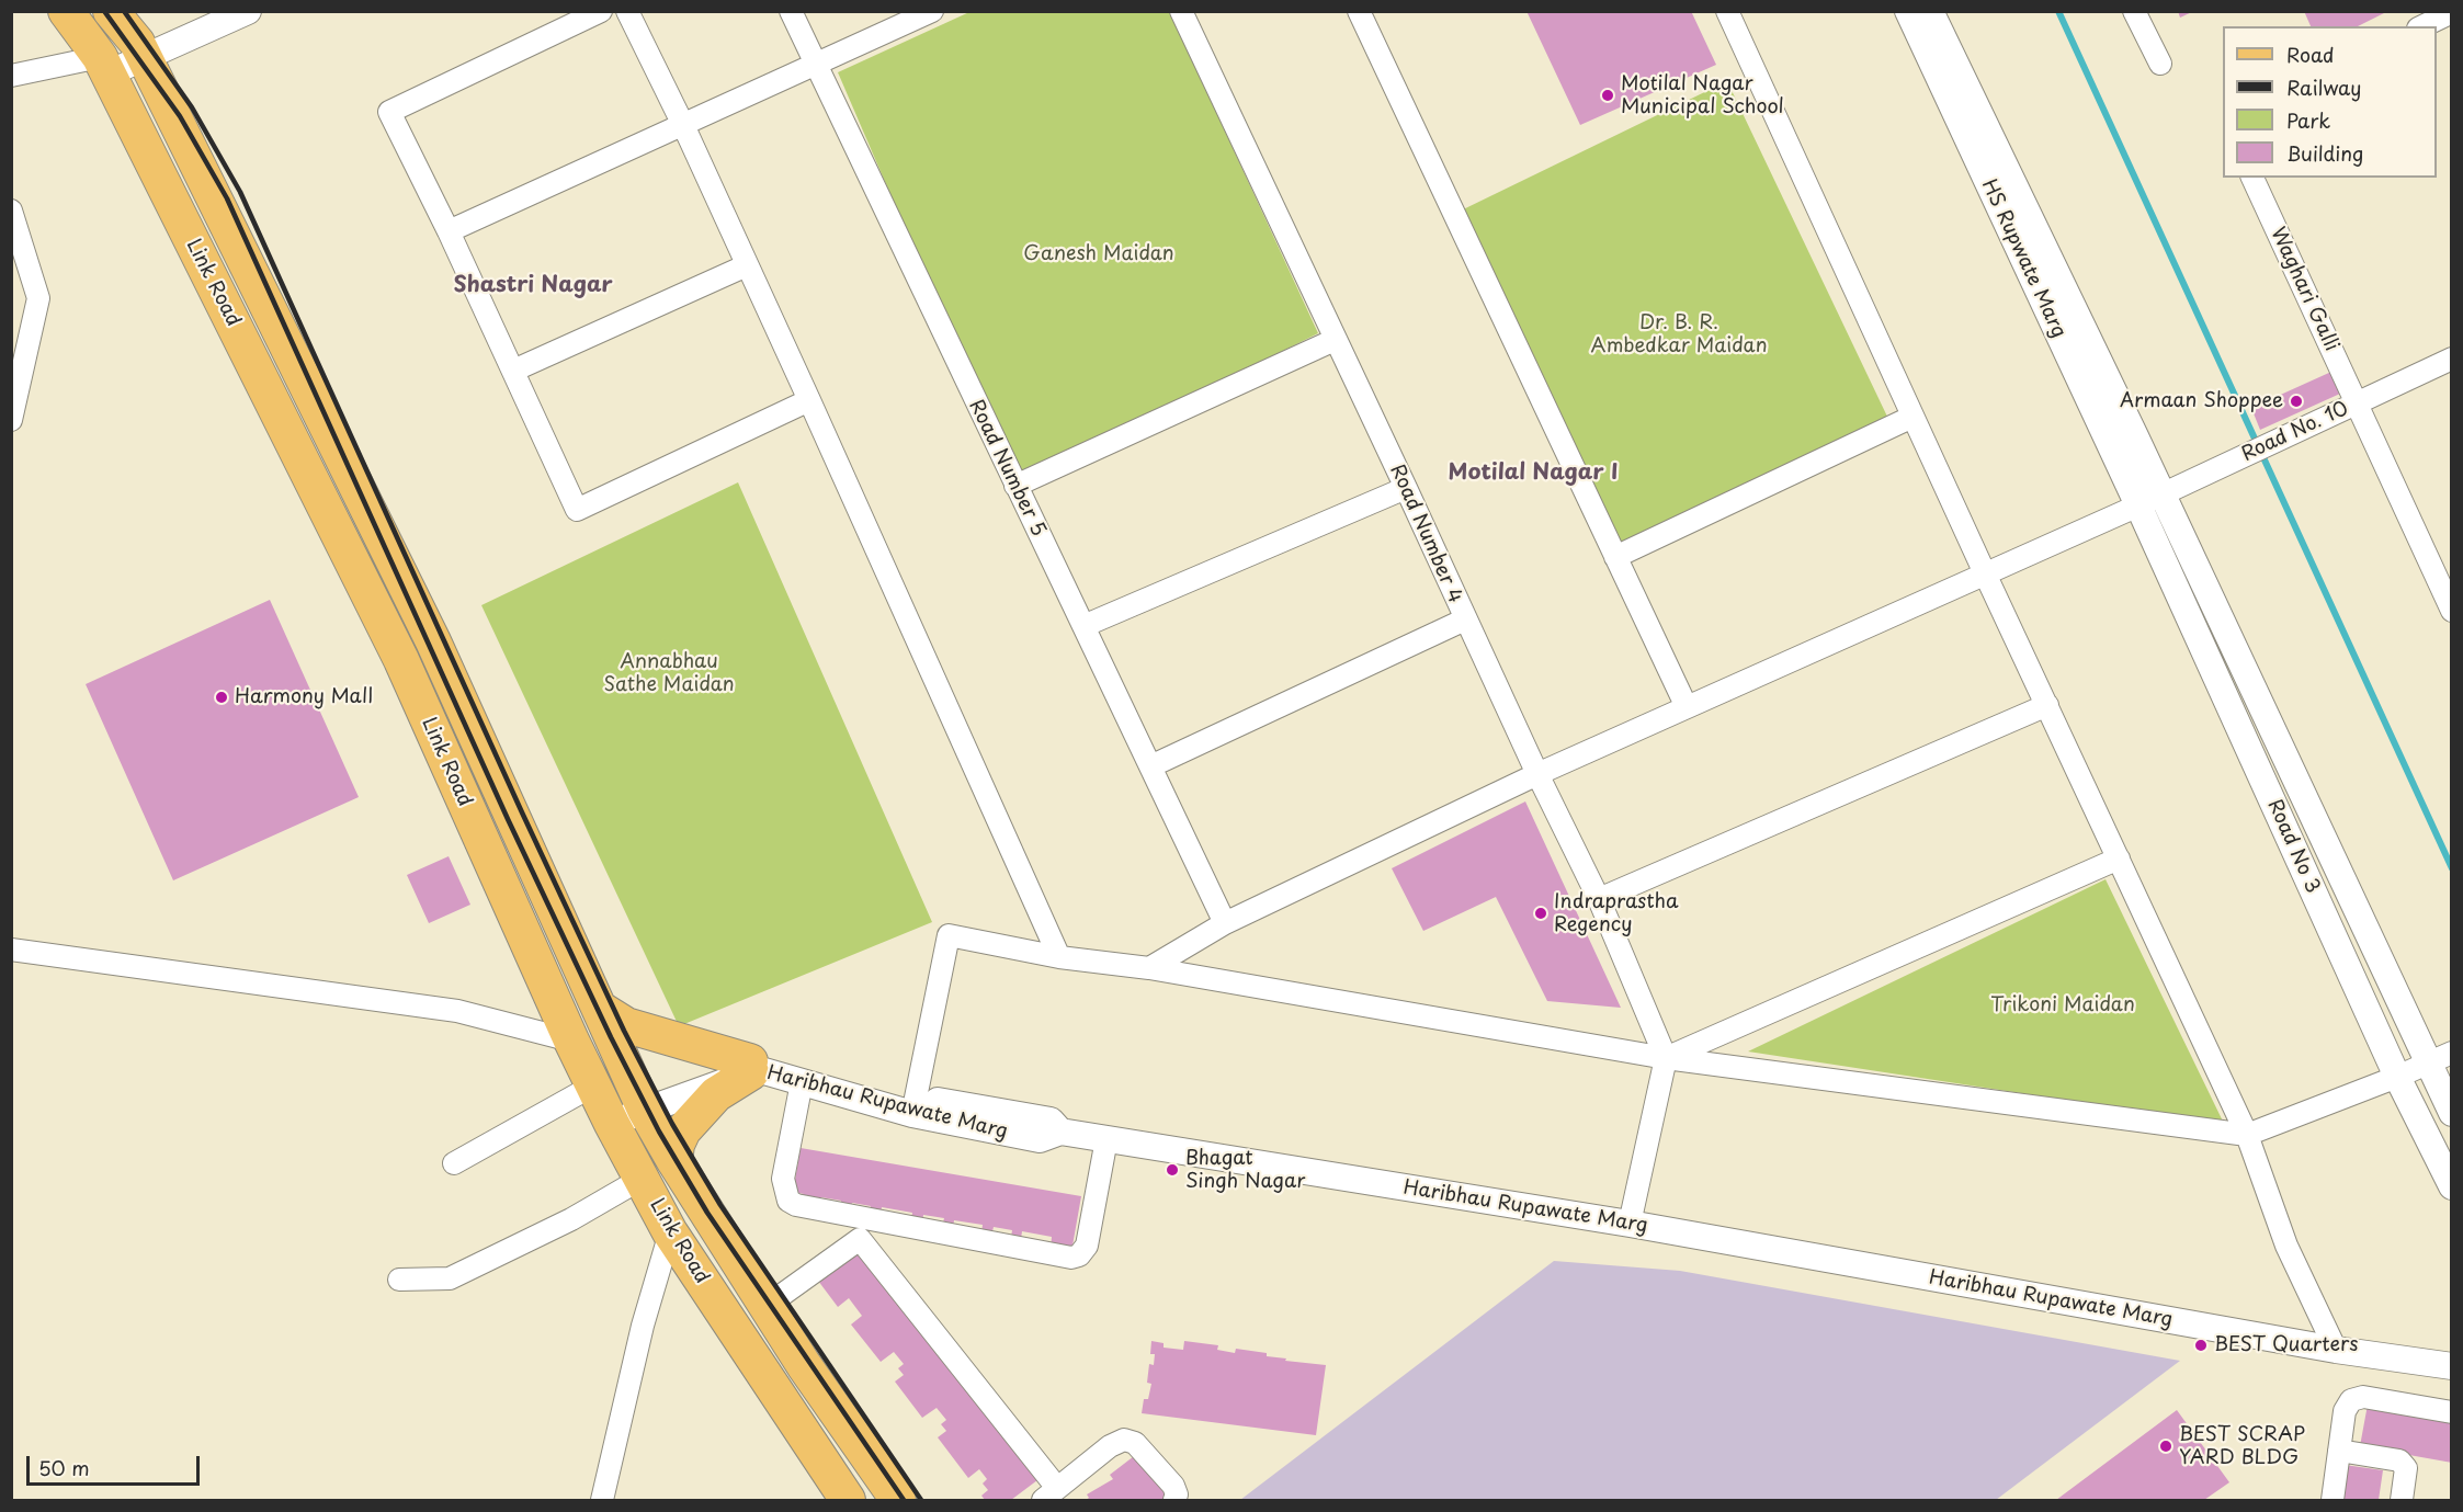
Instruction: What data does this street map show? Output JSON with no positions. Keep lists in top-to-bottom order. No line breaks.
{"streets":{"main road":["Link Road"],"street":["HS Rupwate Marg","Waghari Galli","Road No. 10","Road Number 5","Road Number 4","Road No 3","Haribhau Rupawate Marg"]},"crossings":[["HS Rupwate Marg","Road No. 10"],["HS Rupwate Marg","Road No 3"],["Waghari Galli","Road No. 10"],["Road No. 10","Road Number 5"],["Road No. 10","Road Number 4"],["Road No. 10","Road No 3"]],"districts":["Shastri Nagar","Motilal Nagar I"],"parks":["Ganesh Maidan","Dr. B. R. Ambedkar Maidan","Annabhau Sathe Maidan","Trikoni Maidan"],"places":["Motilal Nagar Municipal School","Armaan Shoppee","Harmony Mall","Indraprastha Regency","Bhagat Singh Nagar","BEST Quarters","BEST SCRAP YARD BLDG"],"legend":["Road","Railway","Park","Building"],"scale_bar":"50 m"}
